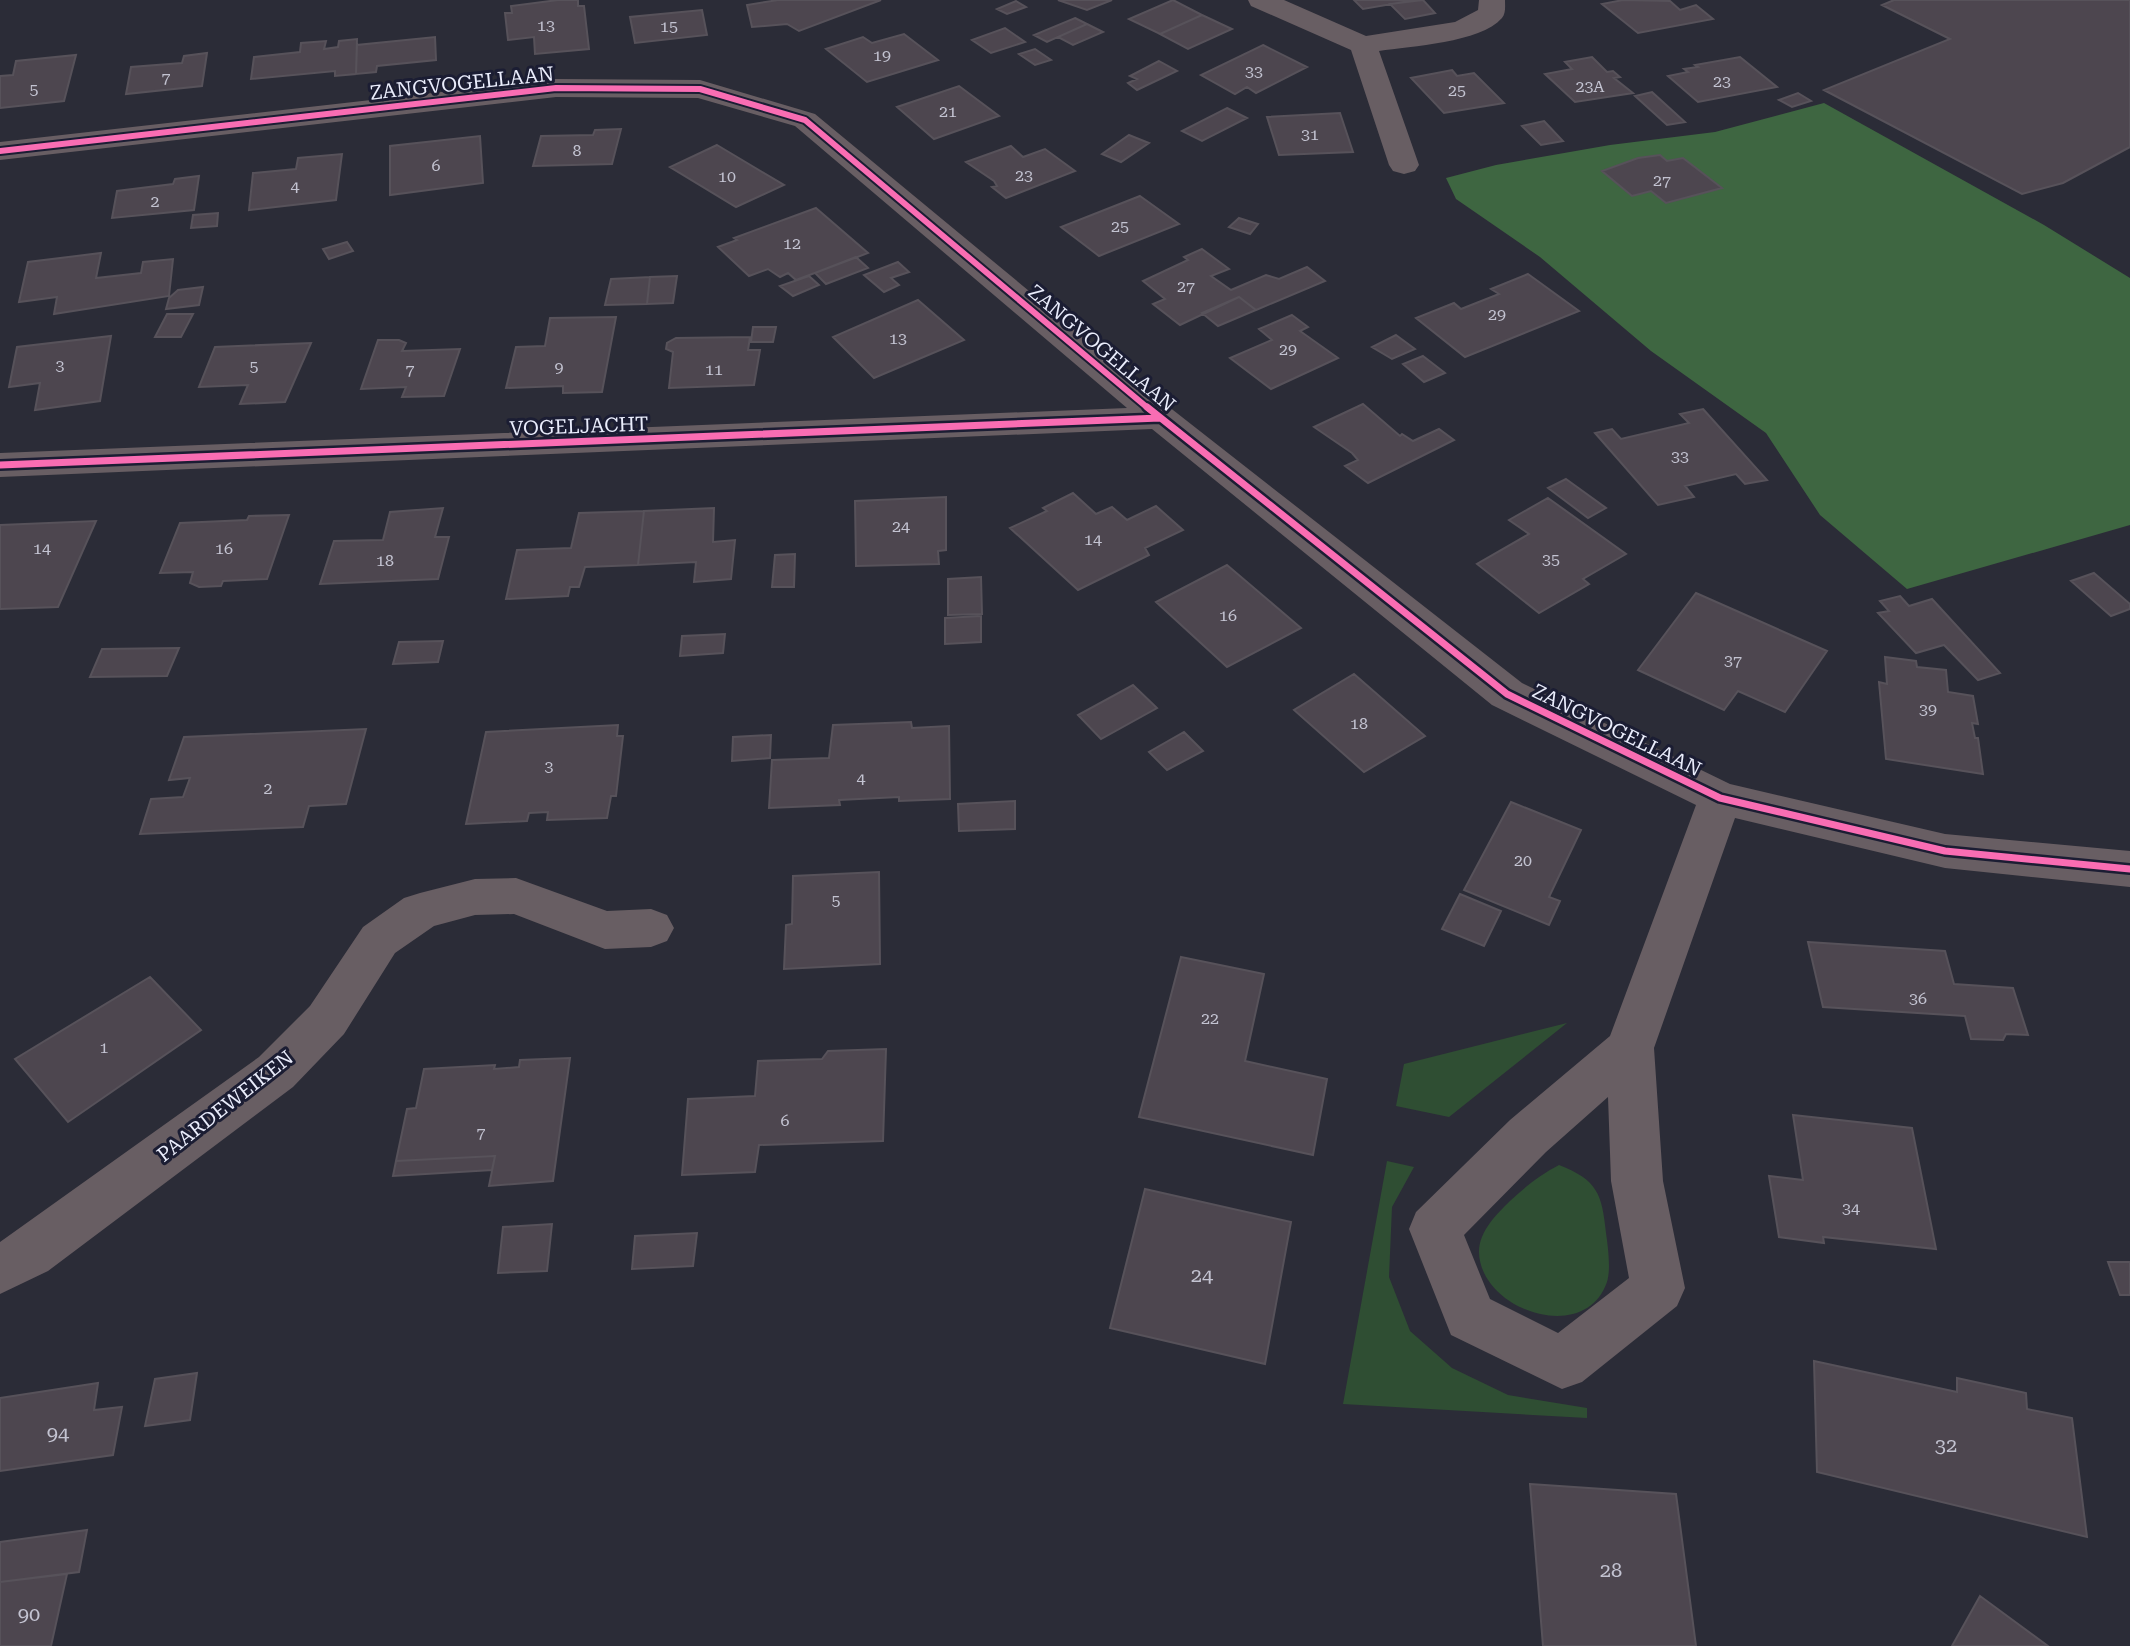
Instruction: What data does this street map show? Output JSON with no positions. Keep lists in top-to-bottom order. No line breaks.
{"streets":{"street":["ZANGVOGELLAAN","VOGELJACHT","PAARDEWEIKEN"]},"crossings":[["ZANGVOGELLAAN","VOGELJACHT"]],"house_numbers":["13","15","19","33","7","23","23A","5","25","21","31","8","6","23","10","27","4","2","25","12","27","29","13","29","3","5","9","7","11","33","24","14","14","16","35","18","16","37","39","18","3","4","2","20","5","36","22","1","6","7","34","24","94","32","28","90"]}
